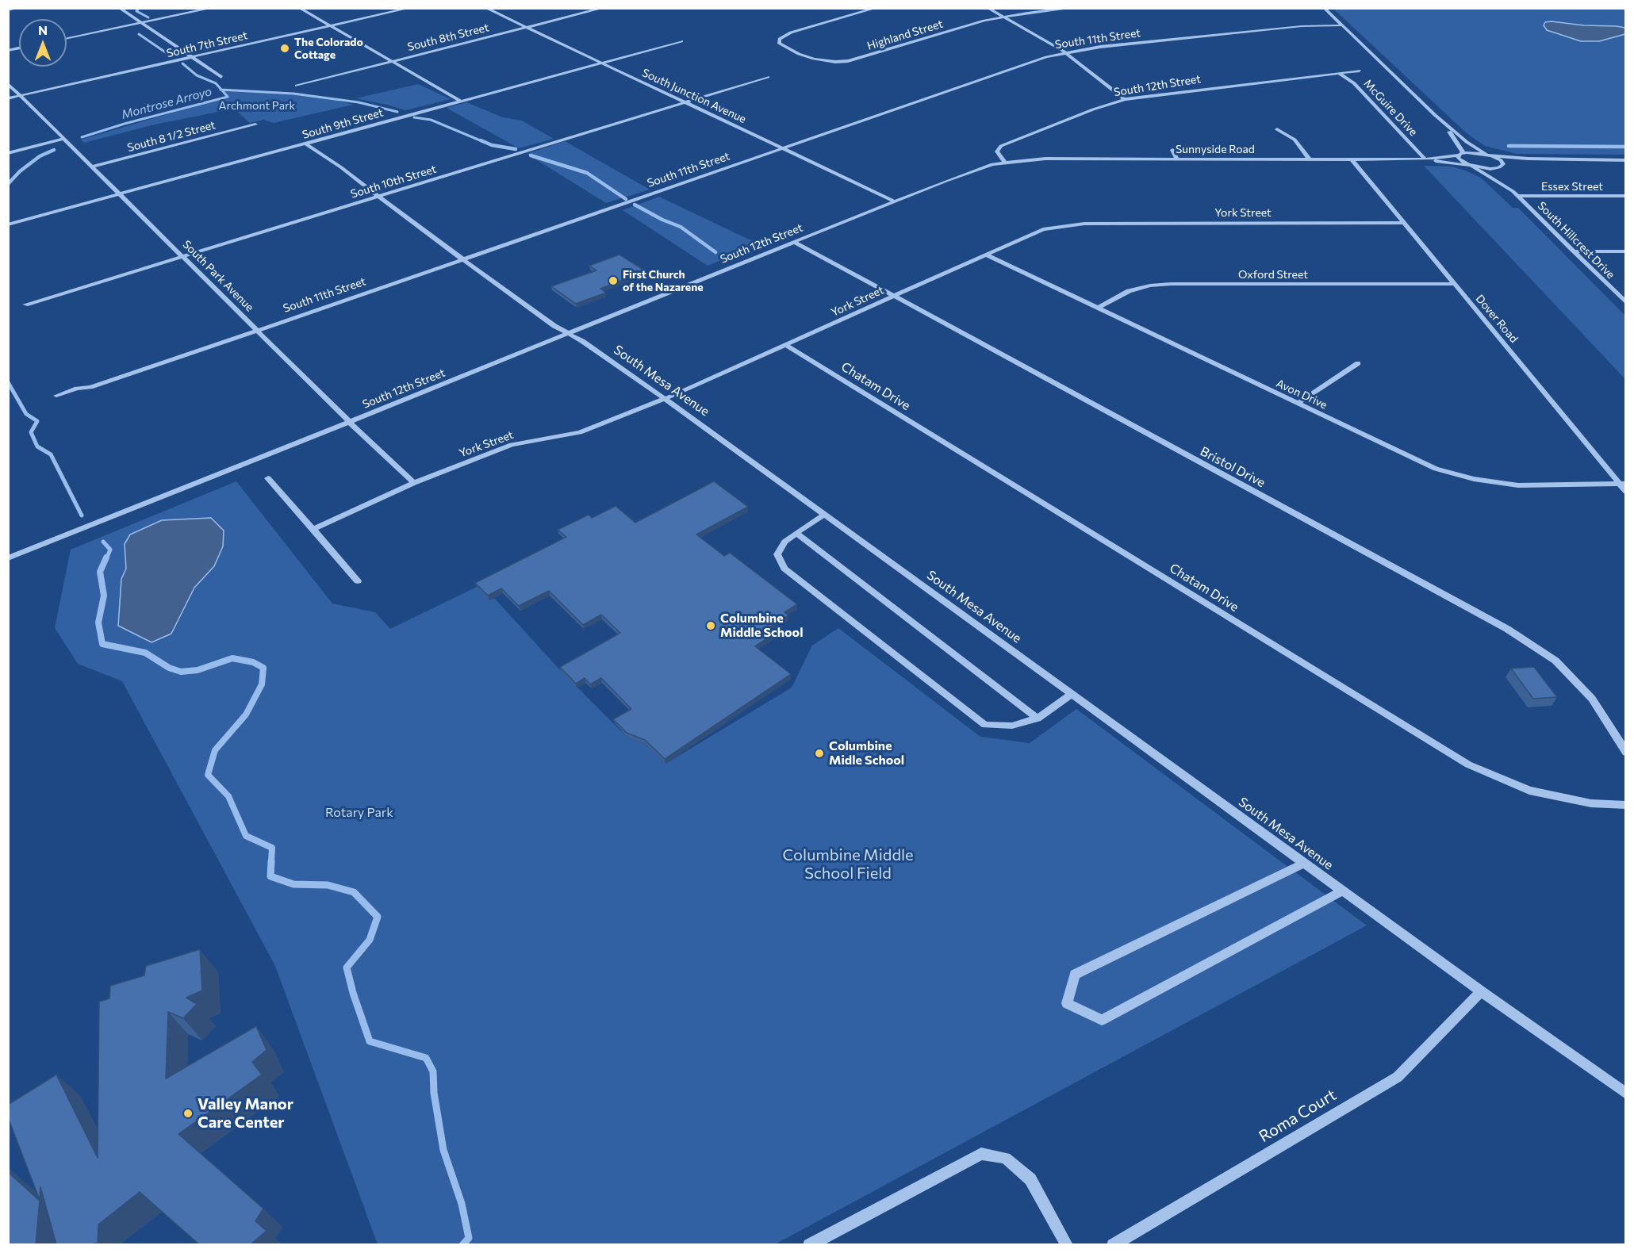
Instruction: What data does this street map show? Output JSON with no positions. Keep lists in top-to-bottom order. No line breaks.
{"streets":{"street":["Highland Street","South 8th Street","South 11th Street","South 7th Street","South 12th Street","South Junction Avenue","McGuire Drive","South 9th Street","South 8 1/2 Street","Sunnyside Road","South 10th Street","Essex Street","York Street","South Hillcrest Drive","Oxford Street","South Park Avenue","Dover Road","South Mesa Avenue","Chatam Drive","Avon Drive","Bristol Drive","Roma Court"]},"crossings":[["South 8th Street","South Junction Avenue"],["South 11th Street","South Junction Avenue"],["South 11th Street","South Park Avenue"],["South 11th Street","South Mesa Avenue"],["South 7th Street","South Park Avenue"],["South 12th Street","South Junction Avenue"],["South 12th Street","McGuire Drive"],["South 12th Street","Sunnyside Road"],["South 12th Street","South Park Avenue"],["South 12th Street","South Mesa Avenue"],["South 12th Street","Bristol Drive"],["South Junction Avenue","South 9th Street"],["South Junction Avenue","South 10th Street"],["McGuire Drive","Sunnyside Road"],["South 9th Street","South Park Avenue"],["South 9th Street","South Mesa Avenue"],["South 8 1/2 Street","South Park Avenue"],["Sunnyside Road","Dover Road"],["South 10th Street","South Park Avenue"],["South 10th Street","South Mesa Avenue"],["Essex Street","South Hillcrest Drive"],["York Street","South Park Avenue"],["York Street","Dover Road"],["York Street","South Mesa Avenue"],["York Street","Chatam Drive"],["York Street","Avon Drive"],["York Street","Bristol Drive"],["Oxford Street","Dover Road"],["Oxford Street","Avon Drive"],["Dover Road","Avon Drive"],["South Mesa Avenue","Roma Court"]],"water":["Montrose Arroyo"],"parks":["Archmont Park","Rotary Park","Columbine Middle School Field"],"places":["The Colorado Cottage","First Church of the Nazarene","Columbine Middle School","Columbine Midle School","Valley Manor Care Center"],"north":"top"}
